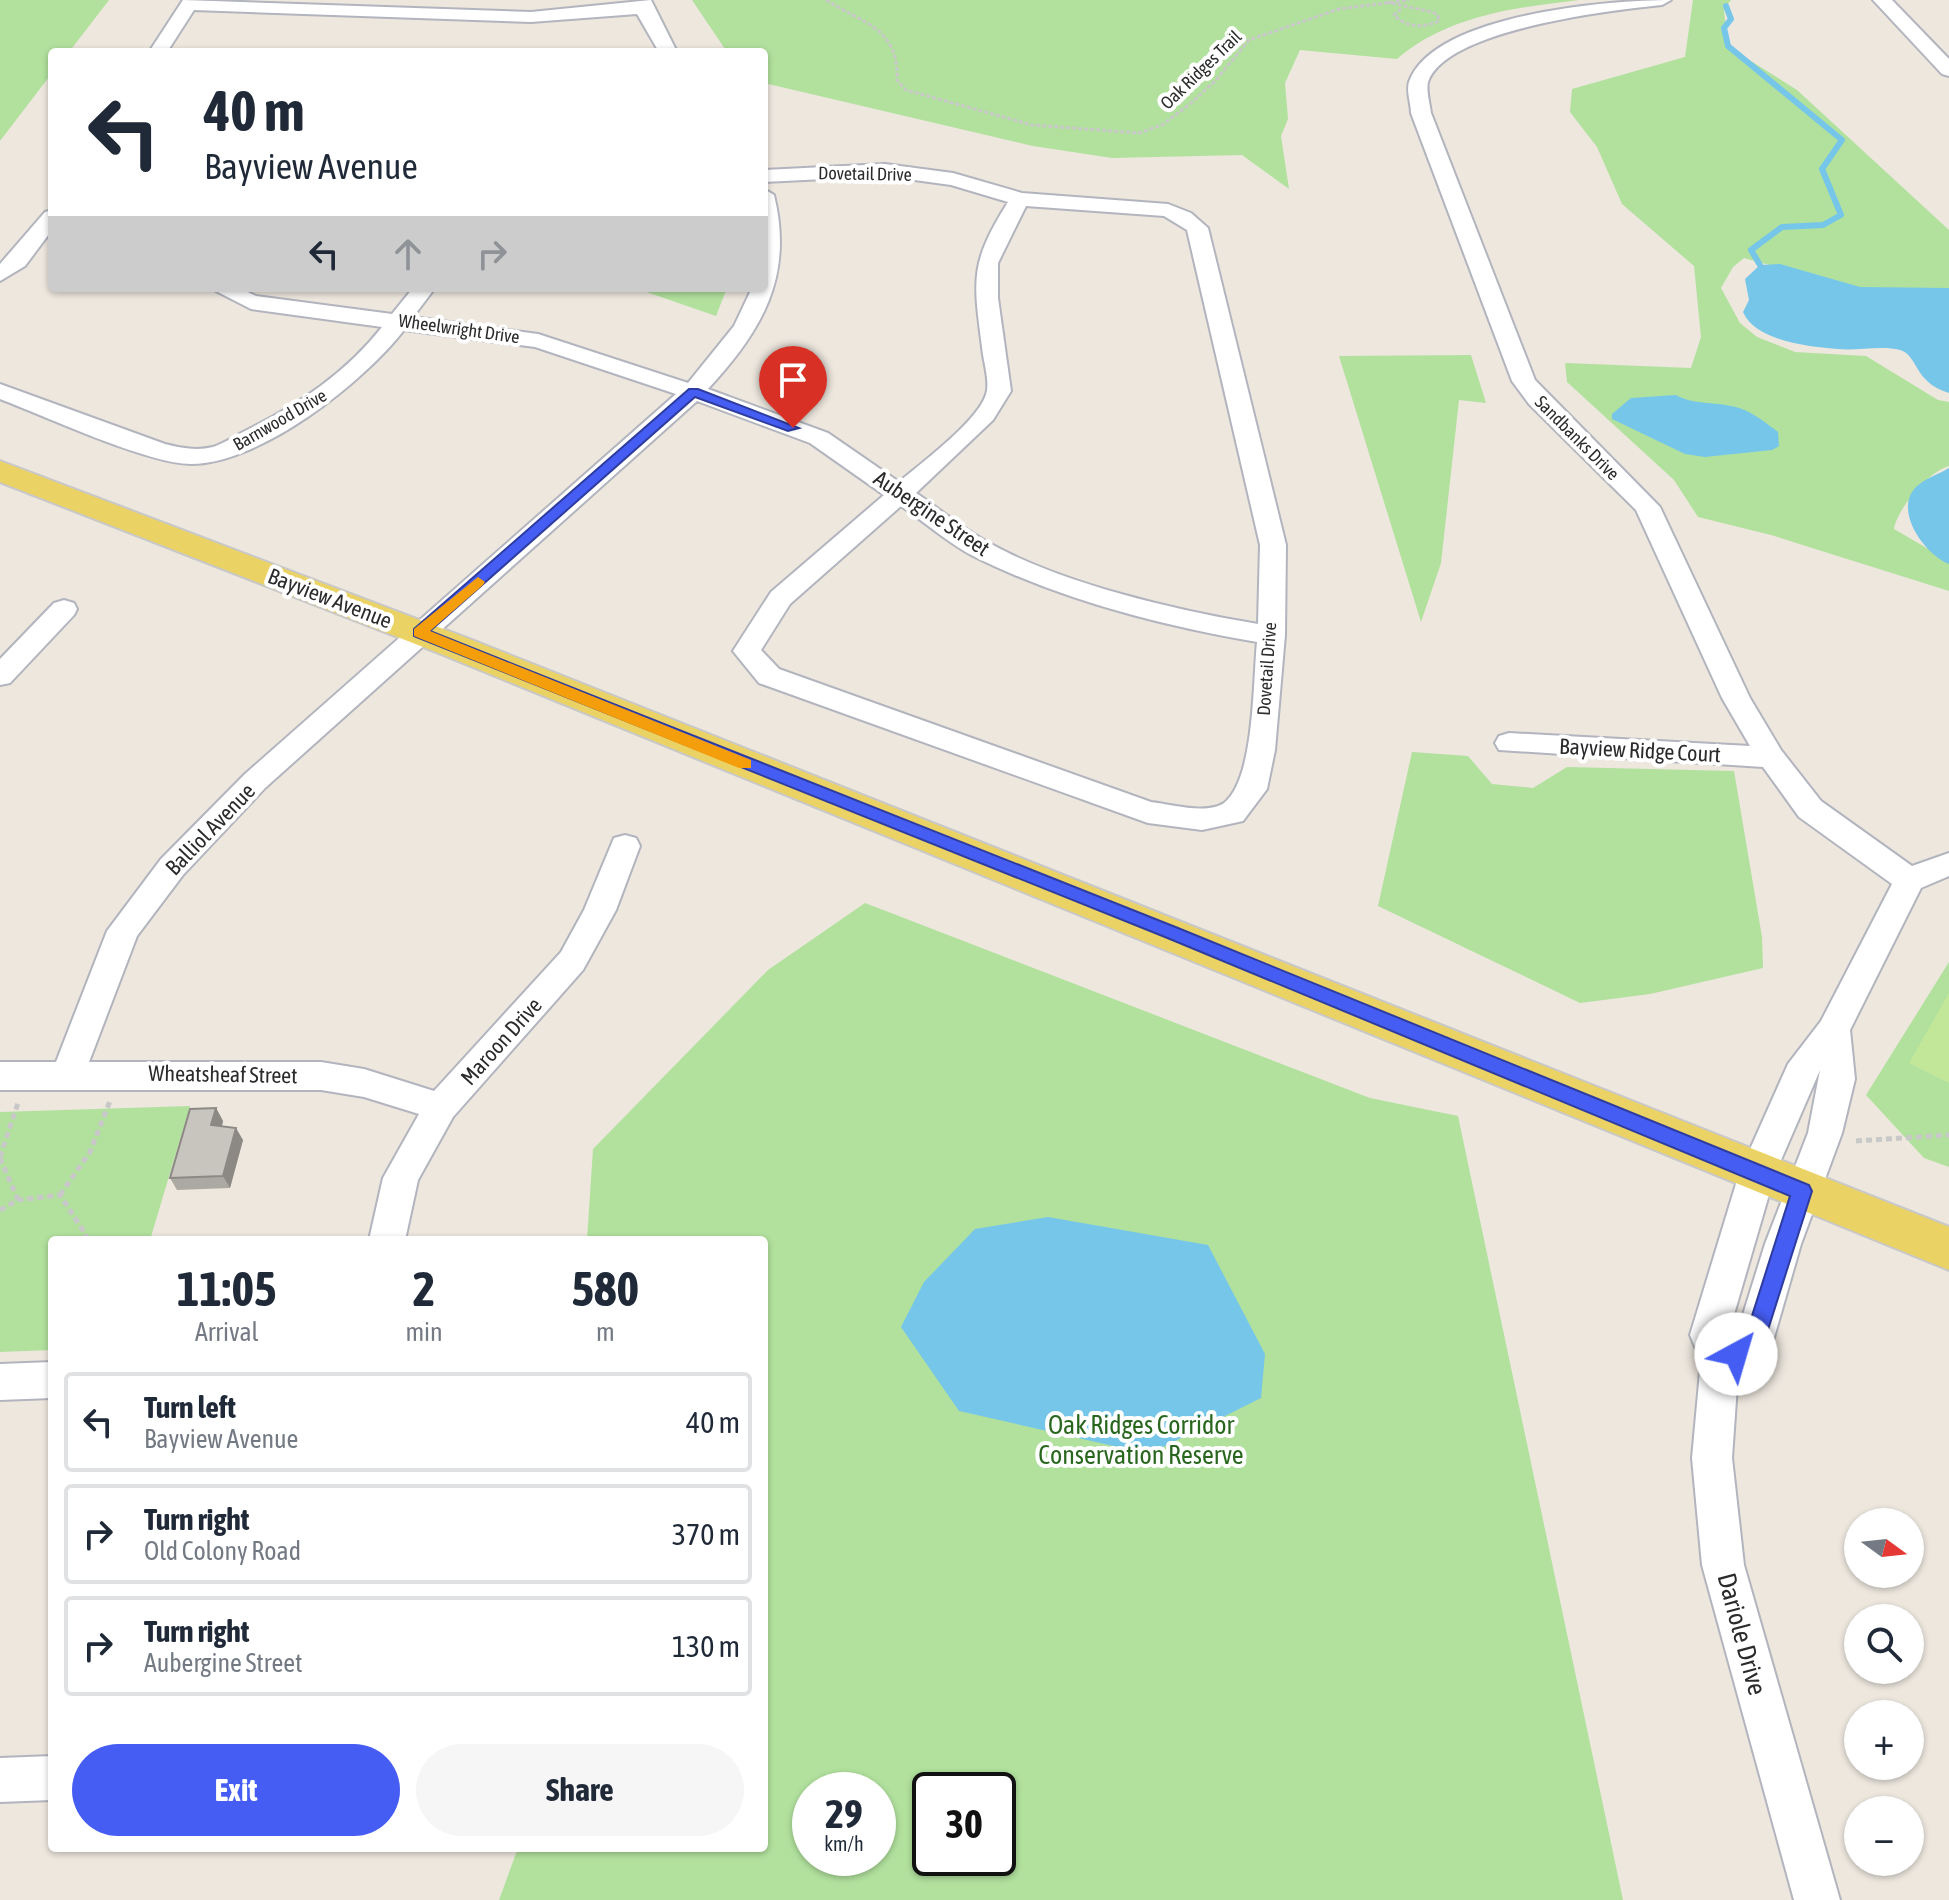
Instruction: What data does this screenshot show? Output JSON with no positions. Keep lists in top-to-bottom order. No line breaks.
{"streets":{"main road":["Bayview Avenue"],"street":["Dovetail Drive","Wheelwright Drive","Barnwood Drive","Sandbanks Drive","Aubergine Street","Bayview Ridge Court","Balliol Avenue","Maroon Drive","Wheatsheaf Street","Dariole Drive"],"path":["Oak Ridges Trail"]},"crossings":[["Dovetail Drive","Aubergine Street"],["Wheelwright Drive","Barnwood Drive"],["Wheelwright Drive","Aubergine Street"],["Wheelwright Drive","Balliol Avenue"],["Sandbanks Drive","Bayview Ridge Court"],["Sandbanks Drive","Dariole Drive"],["Aubergine Street","Balliol Avenue"],["Bayview Avenue","Balliol Avenue"],["Bayview Avenue","Dariole Drive"],["Balliol Avenue","Wheatsheaf Street"],["Maroon Drive","Wheatsheaf Street"]],"parks":["Oak Ridges Corridor Conservation Reserve"],"north":"right","page":{"turn":["40 m","Bayview Avenue"],"eta":["11:05","Arrival","2","min","580","m"],"list":[{"name":"Turn left","note":"Bayview Avenue","value":"40 m"},{"name":"Turn right","note":"Old Colony Road","value":"370 m"},{"name":"Turn right","note":"Aubergine Street","value":"130 m"}],"map_buttons":["+","−"],"buttons":["Exit","Share"],"speed":"29 km/h","limit":"30"}}
